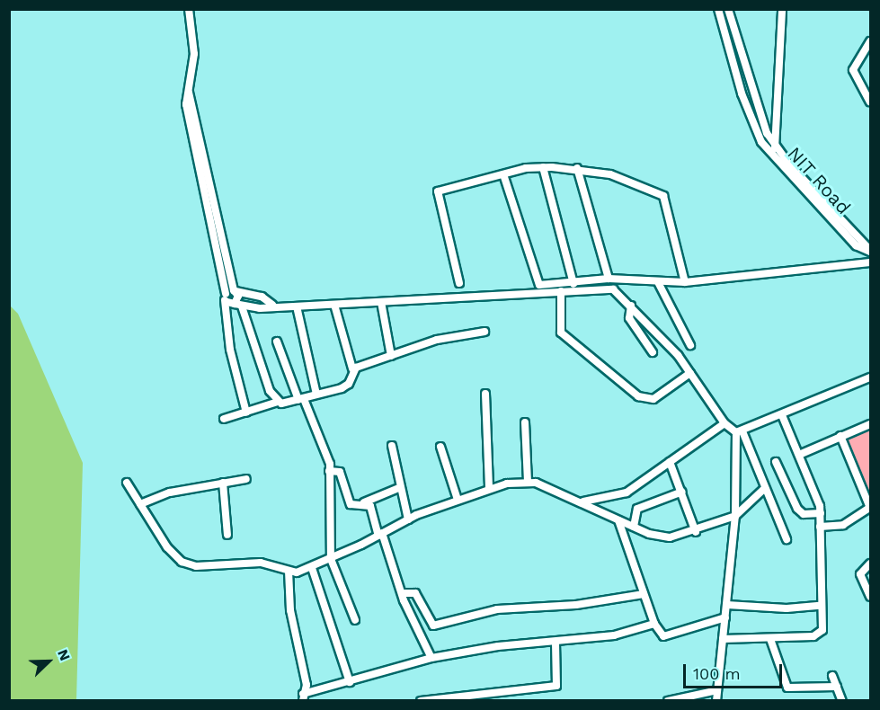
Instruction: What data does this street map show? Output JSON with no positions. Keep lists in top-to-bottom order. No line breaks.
{"streets":{"street":["NIT Road"]},"scale_bar":"100 m","north":"top right"}
